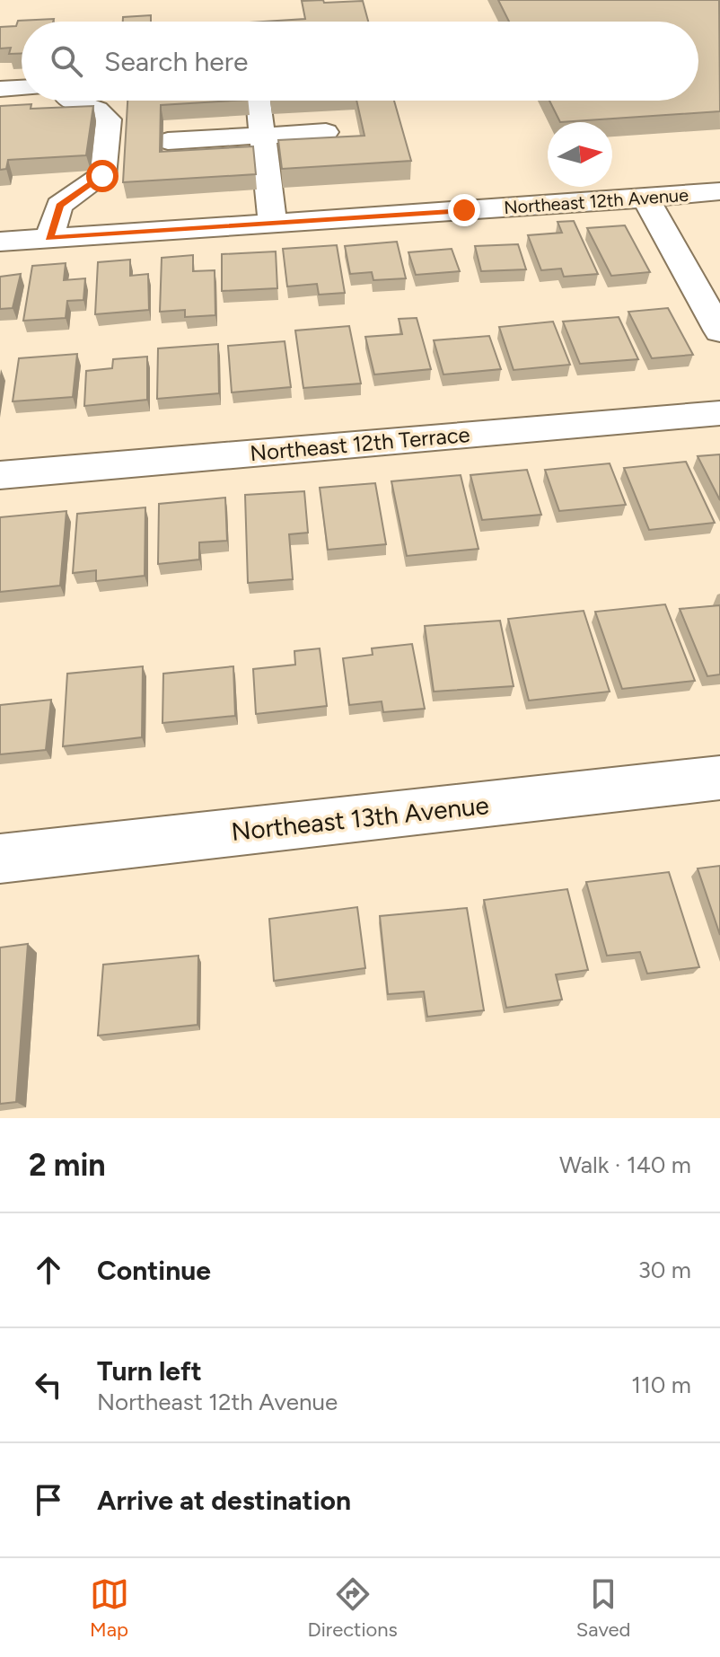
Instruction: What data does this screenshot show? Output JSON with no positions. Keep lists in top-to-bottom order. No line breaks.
{"streets":{"street":["Northeast 12th Avenue","Northeast 12th Terrace","Northeast 13th Avenue"]},"north":"right","page":{"search":"Search here","heading":["2 min","Walk · 140 m"],"list":[["Continue","30 m"],["Turn left","Northeast 12th Avenue","110 m"],"Arrive at destination"],"nav":["Map","Directions","Saved"]}}
